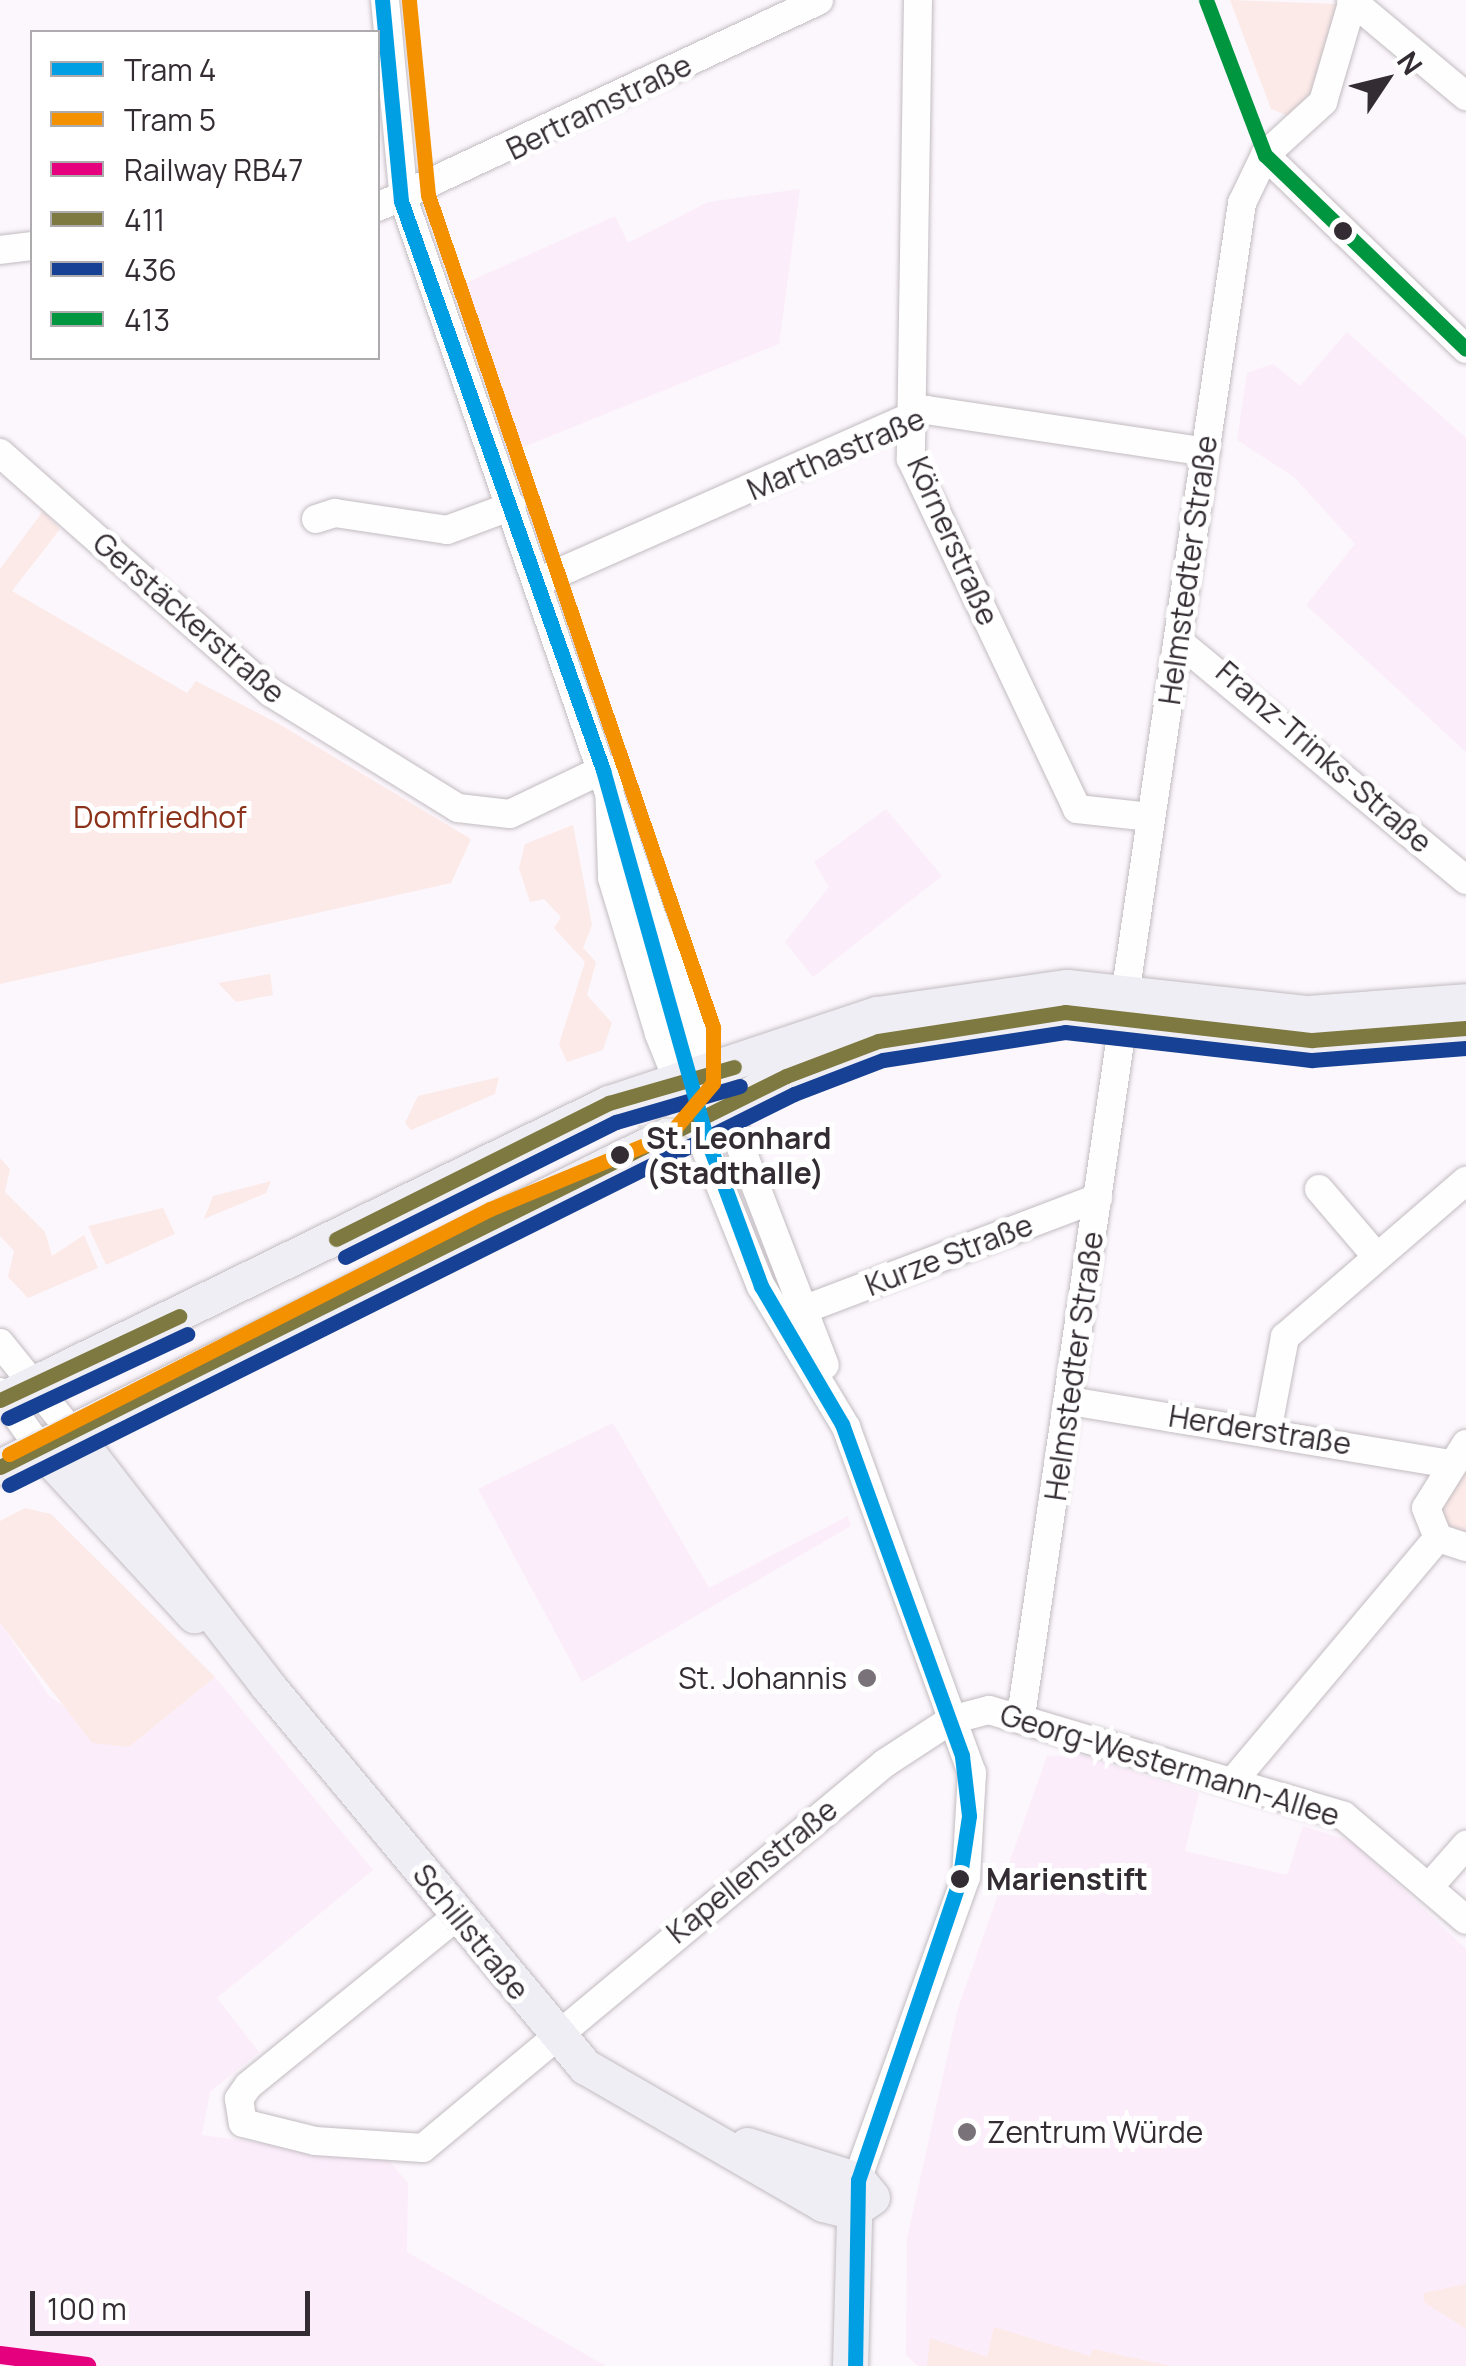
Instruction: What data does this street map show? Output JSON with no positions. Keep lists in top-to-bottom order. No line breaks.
{"streets":{"main road":["Schillstraße"],"street":["Bertramstraße","Marthastraße","Körnerstraße","Helmstedter Straße","Gerstäckerstraße","Franz-Trinks-Straße","Kurze Straße","Herderstraße","Georg-Westermann-Allee","Kapellenstraße"]},"crossings":[["Marthastraße","Körnerstraße"],["Marthastraße","Helmstedter Straße"],["Körnerstraße","Helmstedter Straße"],["Helmstedter Straße","Franz-Trinks-Straße"],["Helmstedter Straße","Kurze Straße"],["Helmstedter Straße","Herderstraße"],["Helmstedter Straße","Georg-Westermann-Allee"],["Georg-Westermann-Allee","Kapellenstraße"],["Kapellenstraße","Schillstraße"]],"parks":["Domfriedhof"],"places":["St. Leonhard (Stadthalle)","St. Johannis","Marienstift","Zentrum Würde"],"lines":["tram line 4","tram line 5","transit line 413","transit line 411","transit line 436","rail line RB47"],"legend":["Tram 4","Tram 5","Railway RB47","411","436","413"],"scale_bar":"100 m","north":"top right"}
